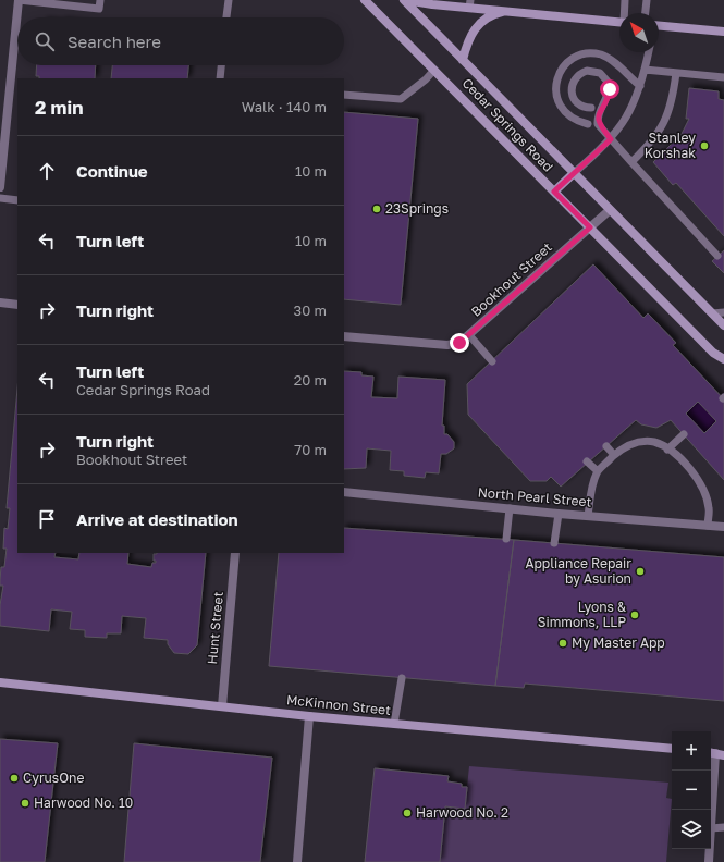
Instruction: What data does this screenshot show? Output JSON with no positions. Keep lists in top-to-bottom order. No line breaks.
{"streets":{"main road":["Cedar Springs Road","McKinnon Street"],"street":["Bookhout Street","North Pearl Street","Hunt Street"]},"crossings":[["Cedar Springs Road","Bookhout Street"],["Hunt Street","McKinnon Street"]],"places":["Stanley Korshak","23Springs","Appliance Repair by Asurion","Lyons & Simmons, LLP","My Master App","CyrusOne","Harwood No. 10","Harwood No. 2"],"north":"top left","page":{"search":"Search here","heading":["2 min","Walk · 140 m"],"list":[["Continue","10 m"],["Turn left","10 m"],["Turn right","30 m"],["Turn left","Cedar Springs Road","20 m"],["Turn right","Bookhout Street","70 m"],"Arrive at destination"],"map_buttons":["+","−"]}}
